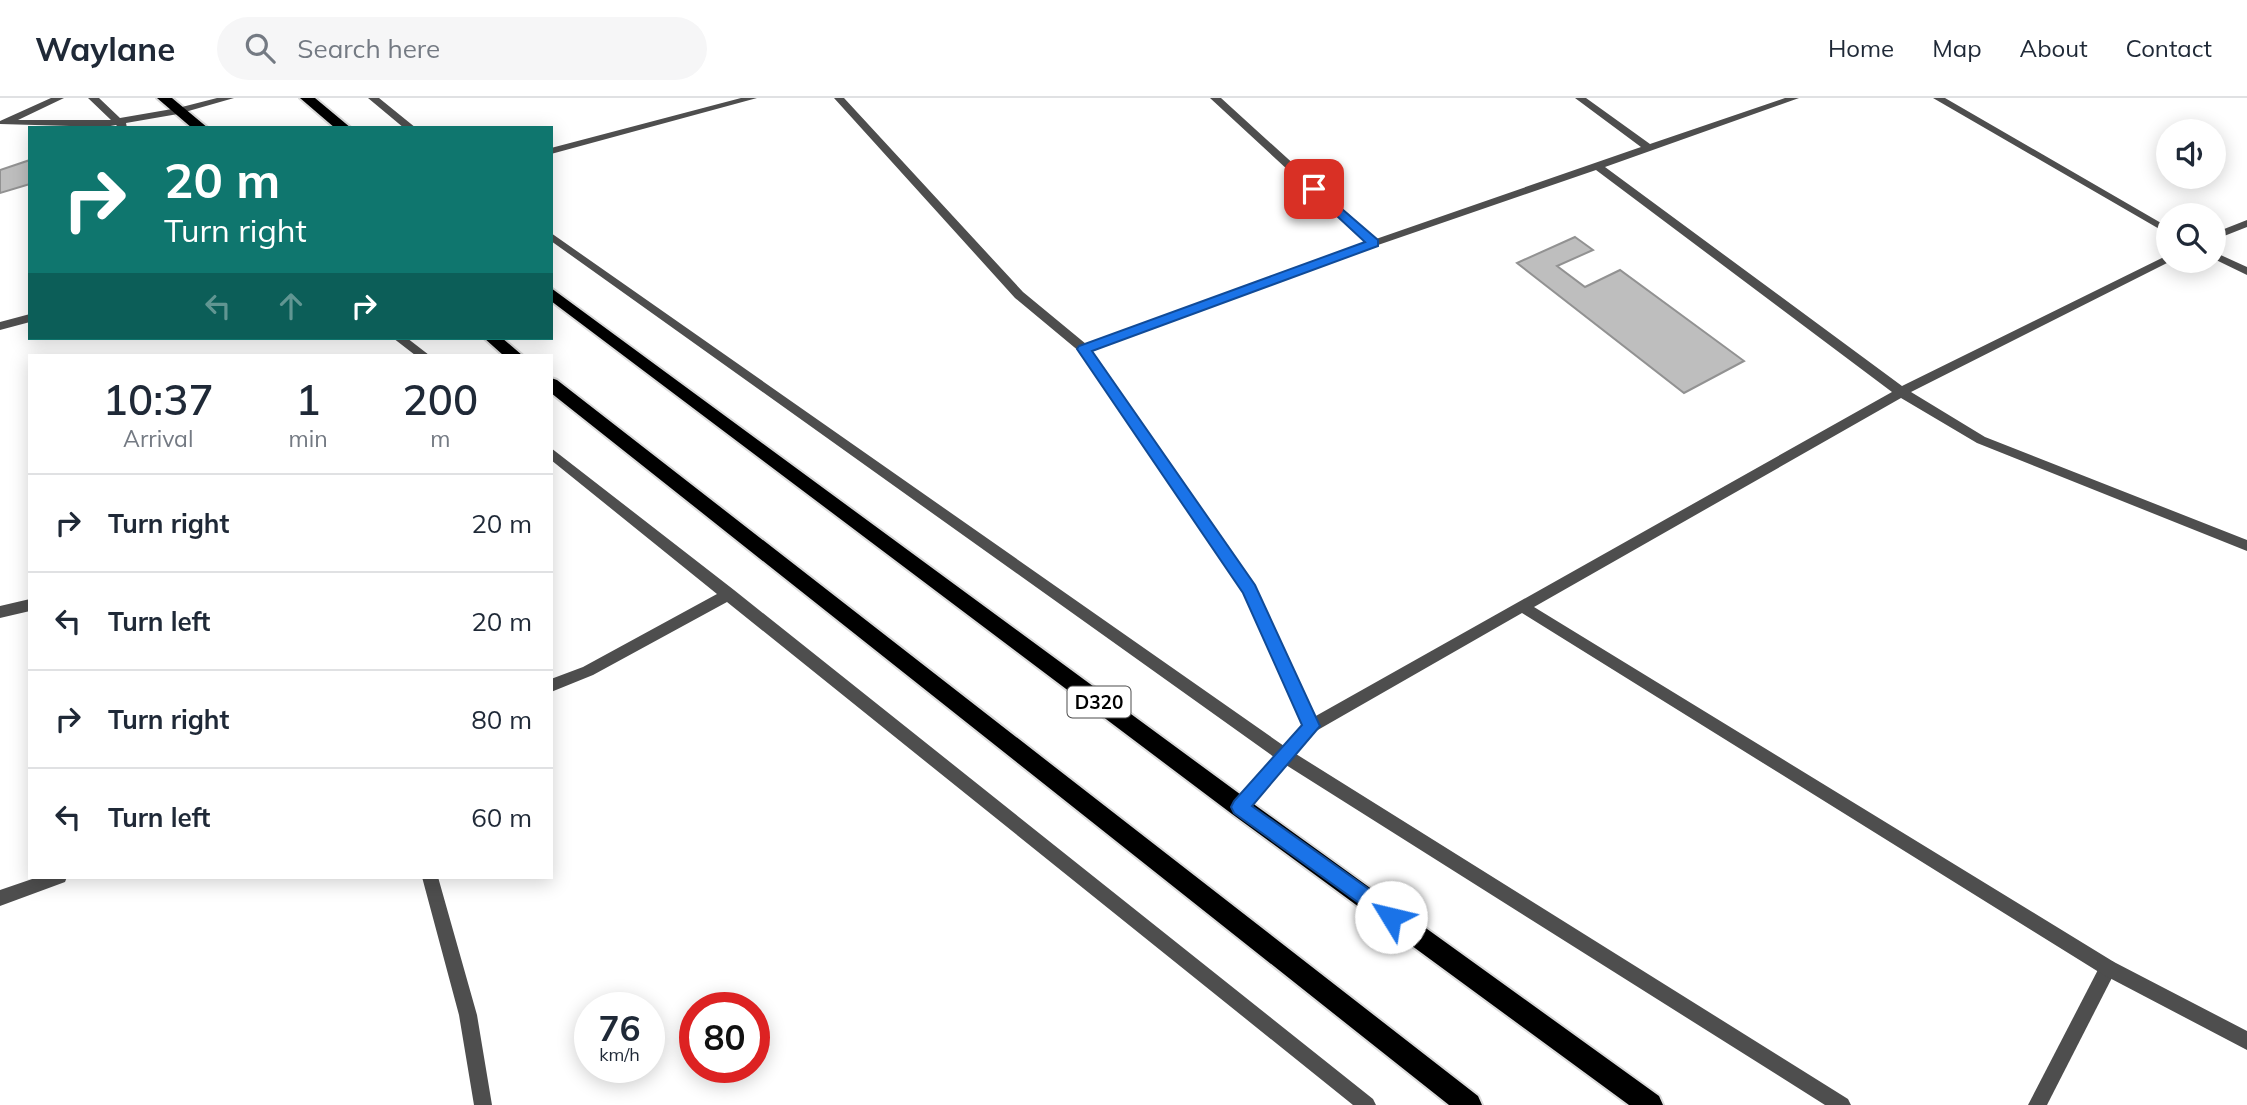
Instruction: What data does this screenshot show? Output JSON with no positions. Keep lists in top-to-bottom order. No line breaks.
{"streets":{"highway":["D320"]},"page":{"header":"Waylane","search":"Search here","nav":["Home","Map","About","Contact"],"turn":["20 m","Turn right"],"eta":["10:37","Arrival","1","min","200","m"],"list":[{"name":"Turn right","value":"20 m"},{"name":"Turn left","value":"20 m"},{"name":"Turn right","value":"80 m"},{"name":"Turn left","value":"60 m"}],"speed":"76 km/h","limit":"80"}}
